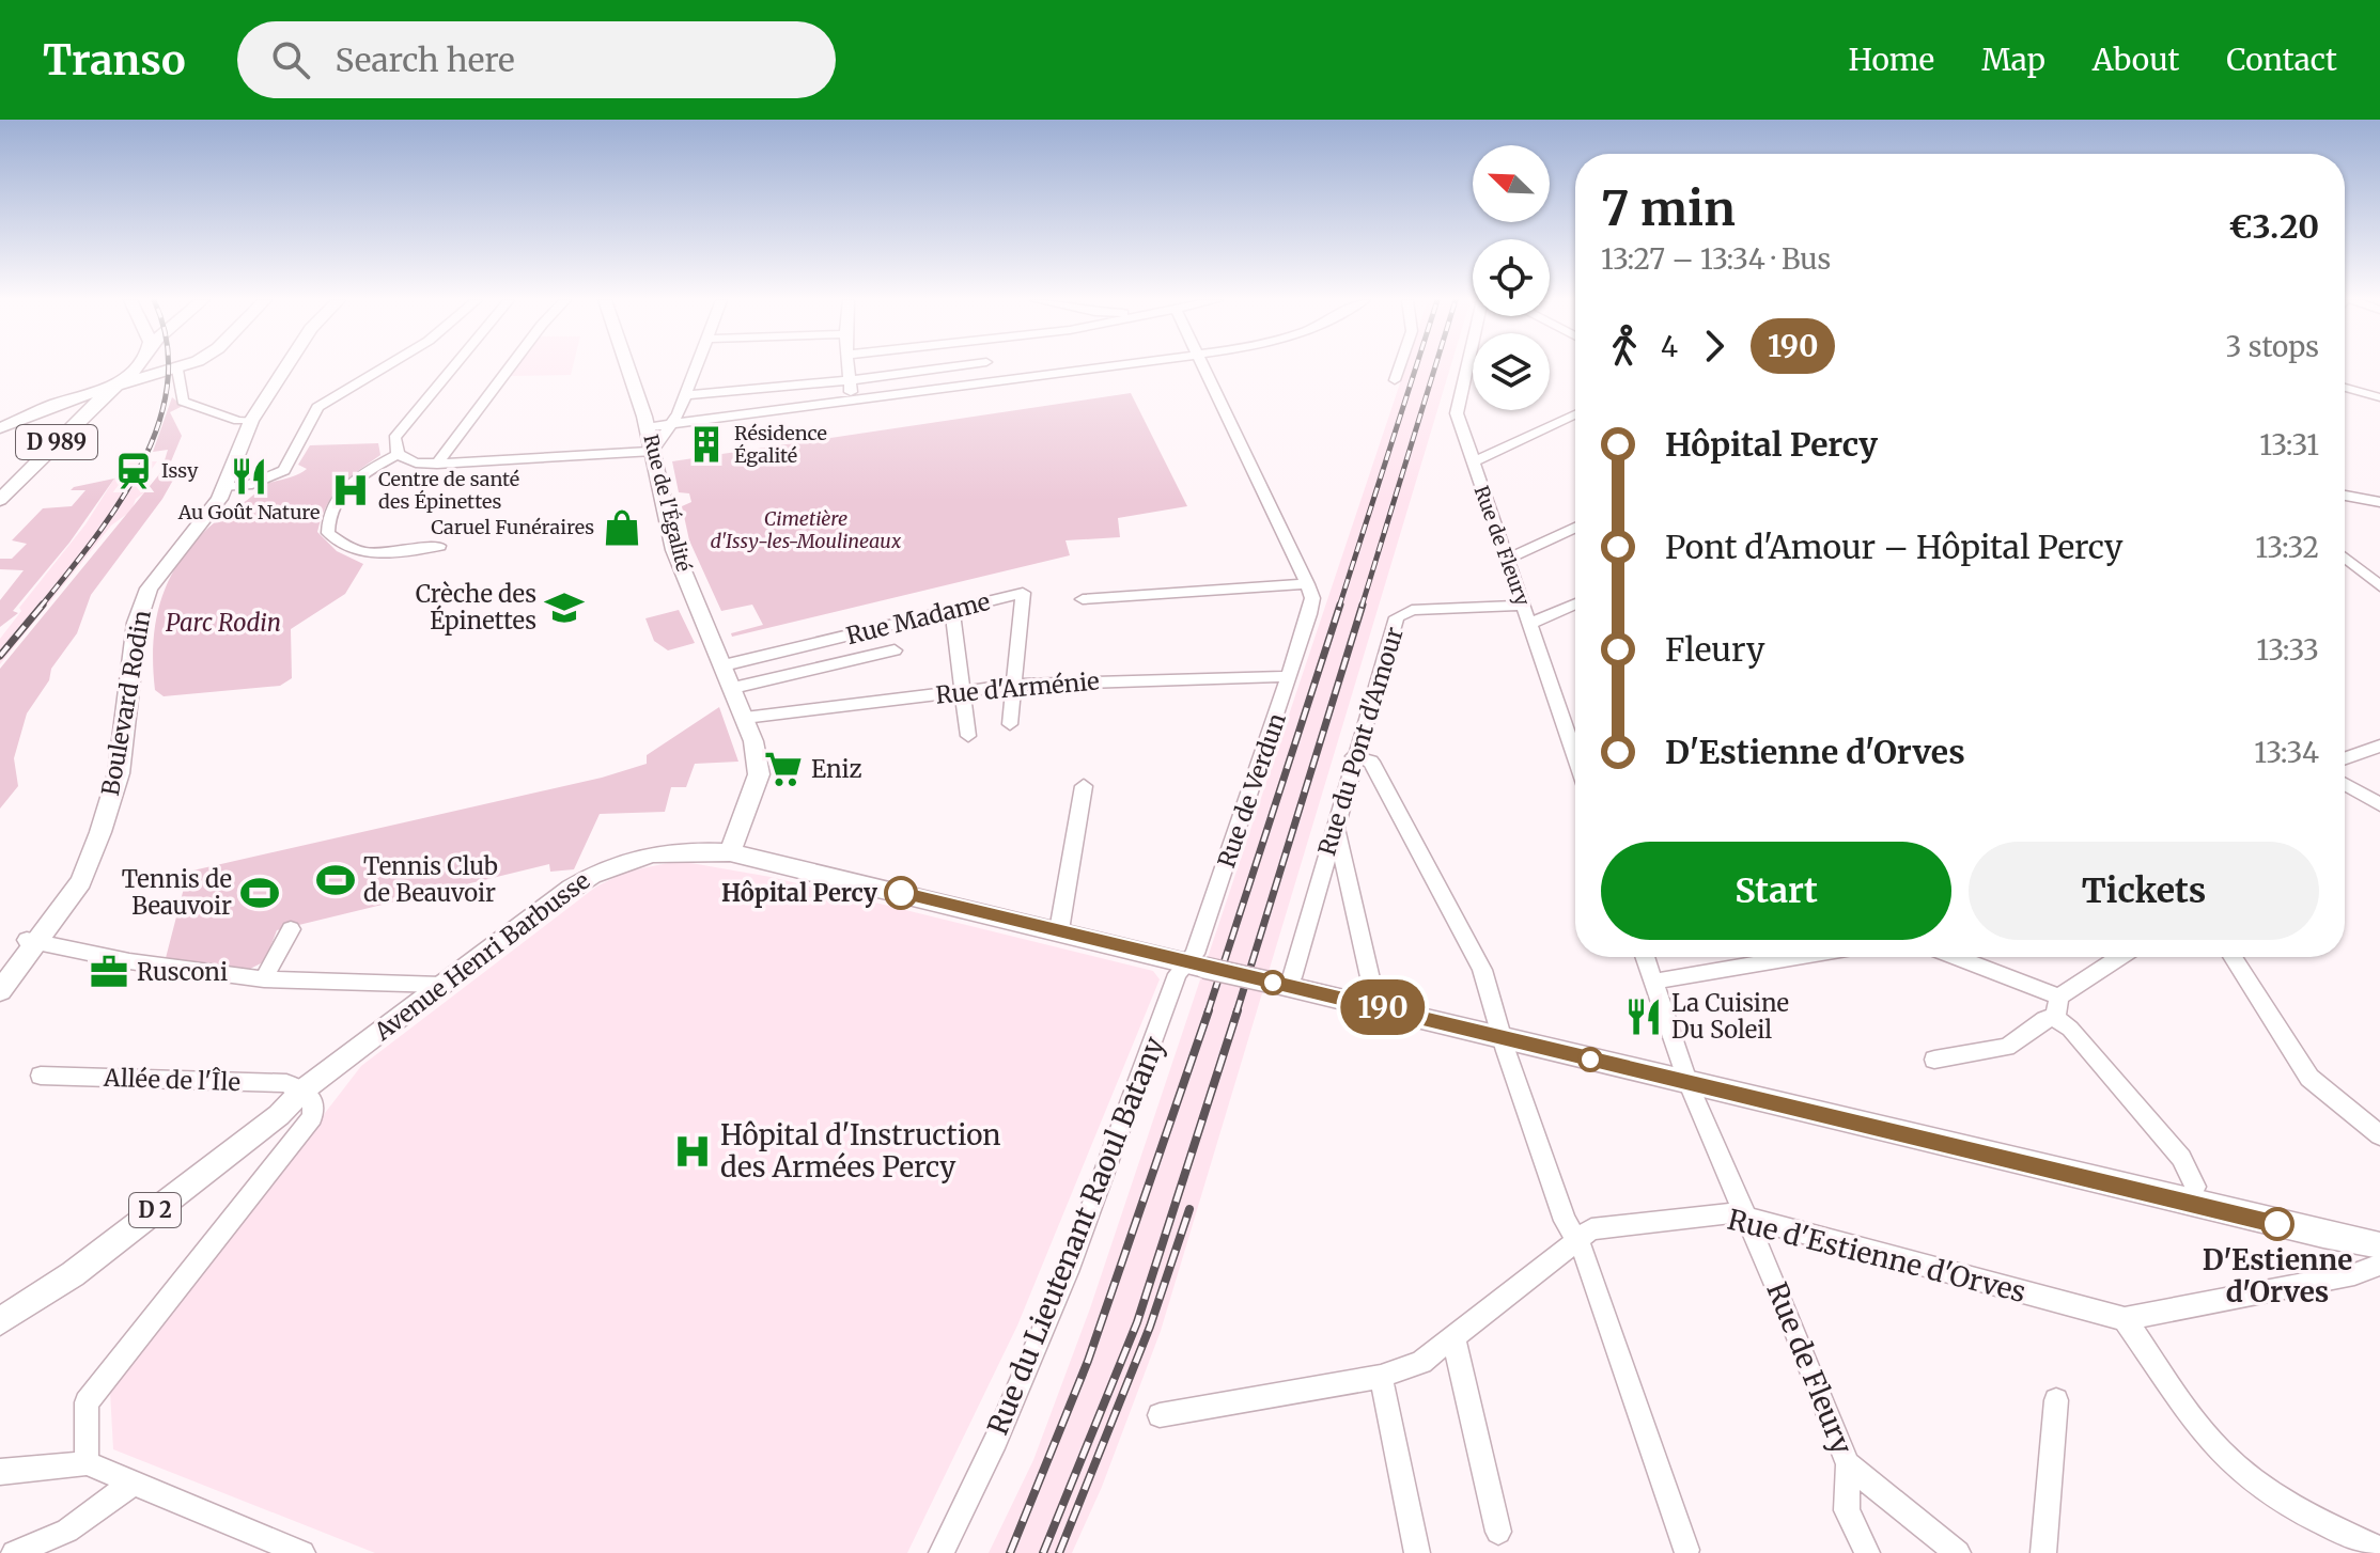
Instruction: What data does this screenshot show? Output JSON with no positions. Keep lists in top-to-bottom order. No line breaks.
{"streets":{"main road":["D 989","Rue de l'Égalité","Boulevard Rodin","Avenue Henri Barbusse","D 2"],"street":["Rue de Fleury","Rue Madame","Rue d'Arménie","Rue du Pont d'Amour","Rue de Verdun","Allée de l'Île","Rue du Lieutenant Raoul Batany","Rue d'Estienne d'Orves"]},"crossings":[["Rue de l'Égalité","Rue Madame"],["Rue de l'Égalité","Rue d'Arménie"],["Rue de l'Égalité","Avenue Henri Barbusse"],["Rue de Fleury","Rue du Pont d'Amour"],["Rue de Fleury","Avenue Henri Barbusse"],["Rue de Fleury","Rue d'Estienne d'Orves"],["Rue Madame","Rue d'Arménie"],["Rue d'Arménie","Rue de Verdun"],["Rue du Pont d'Amour","Avenue Henri Barbusse"],["Rue de Verdun","Avenue Henri Barbusse"],["Rue de Verdun","Rue du Lieutenant Raoul Batany"],["Avenue Henri Barbusse","Allée de l'Île"],["Avenue Henri Barbusse","Rue du Lieutenant Raoul Batany"]],"parks":["Cimetière d'Issy-les-Moulineaux","Parc Rodin"],"places":{"building":["Résidence Égalité"],"station":["Issy"],"restaurant":["Au Goût Nature","La Cuisine Du Soleil"],"hospital":["Centre de santé des Épinettes","Hôpital d'Instruction des Armées Percy"],"shop":["Caruel Funéraires"],"school or university":["Crèche des Épinettes"],"supermarket":["Eniz"],"sports":["Tennis Club de Beauvoir","Tennis de Beauvoir"],"other":["Hôpital Percy","D'Estienne d'Orves"],"office":["Rusconi"]},"lines":["bus line 190"],"north":"top left","page":{"header":"Transo","search":"Search here","nav":["Home","Map","About","Contact"],"on_map":"190","heading":["7 min","13:27 – 13:34 · Bus","€3.20"],"legs":["4","190","3 stops"],"list":[{"name":"Hôpital Percy","value":"13:31"},{"name":"Pont d'Amour – Hôpital Percy","value":"13:32"},{"name":"Fleury","value":"13:33"},{"name":"D'Estienne d'Orves","value":"13:34"}],"buttons":["Start","Tickets"]}}
